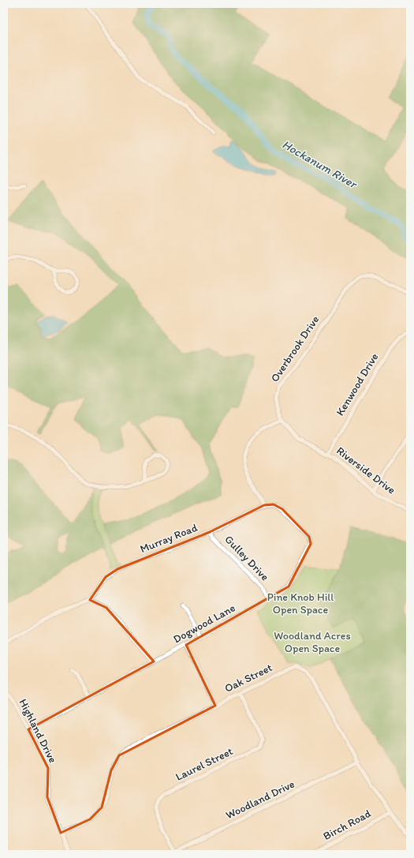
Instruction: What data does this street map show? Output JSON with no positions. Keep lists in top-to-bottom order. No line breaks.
{"streets":{"street":["Overbrook Drive","Kenwood Drive","Riverside Drive","Murray Road","Gulley Drive","Dogwood Lane","Oak Street","Highland Drive","Laurel Street","Woodland Drive","Birch Road"]},"crossings":[["Overbrook Drive","Kenwood Drive"],["Overbrook Drive","Riverside Drive"],["Kenwood Drive","Riverside Drive"],["Murray Road","Gulley Drive"],["Murray Road","Dogwood Lane"],["Gulley Drive","Dogwood Lane"],["Dogwood Lane","Highland Drive"],["Oak Street","Highland Drive"],["Oak Street","Laurel Street"],["Oak Street","Woodland Drive"],["Oak Street","Birch Road"],["Laurel Street","Woodland Drive"]],"water":["Hockanum River"],"parks":["Pine Knob Hill Open Space","Woodland Acres Open Space"]}
